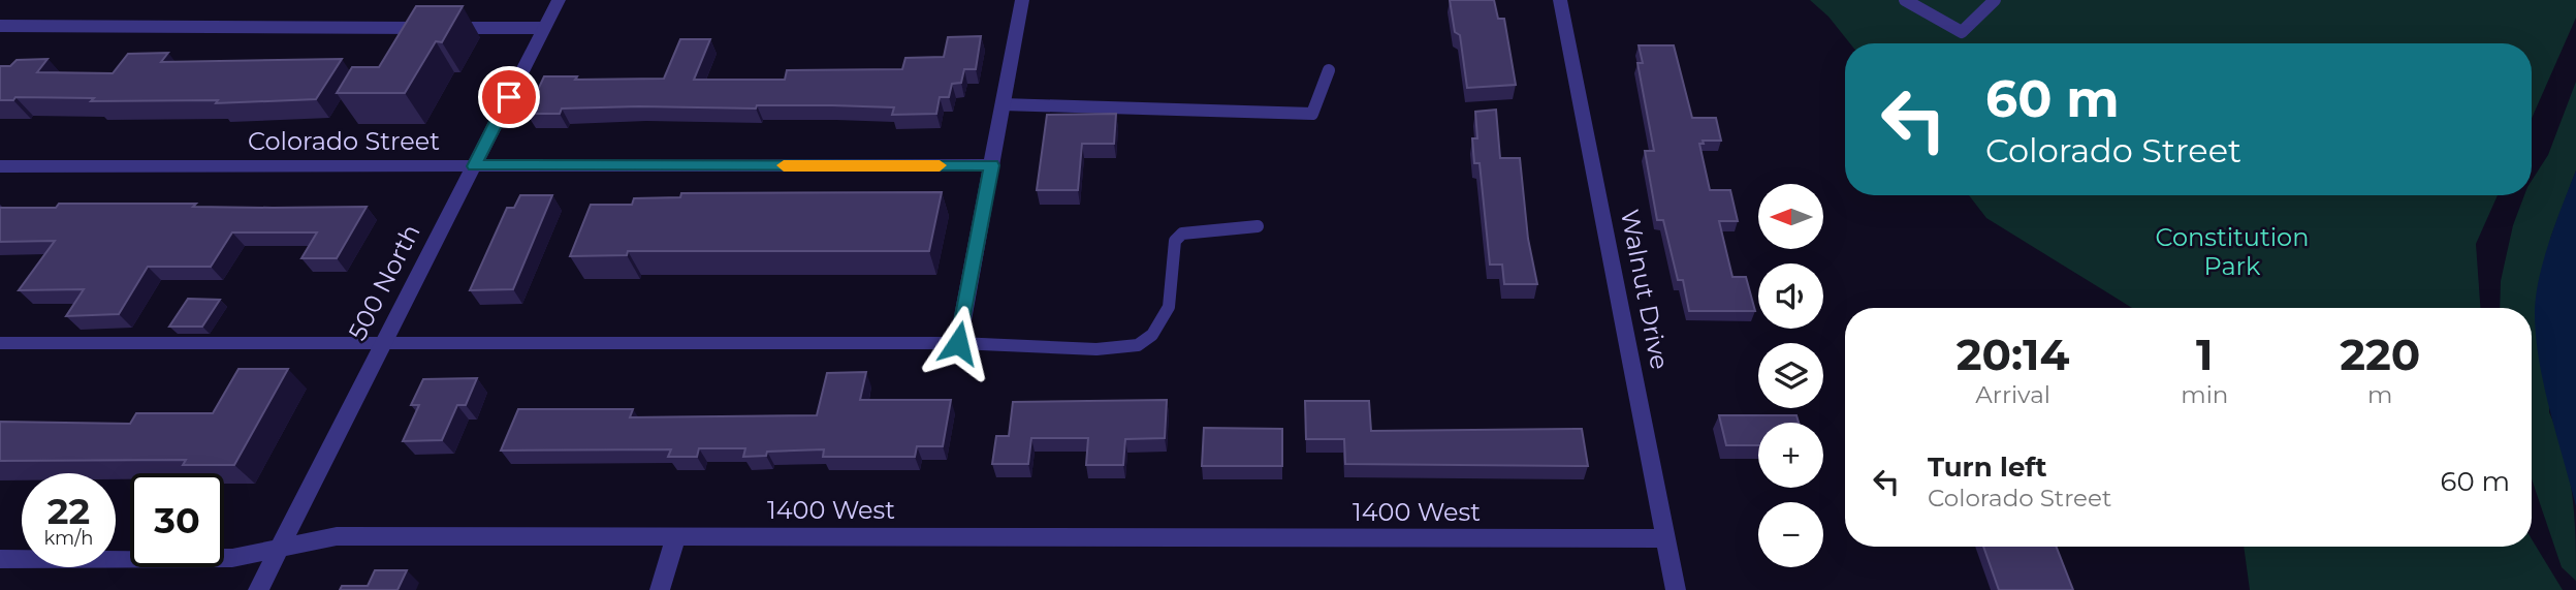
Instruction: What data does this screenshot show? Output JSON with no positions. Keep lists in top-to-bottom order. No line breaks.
{"streets":{"street":["Colorado Street","500 North","Walnut Drive","1400 West"]},"crossings":[["Colorado Street","500 North"],["500 North","1400 West"],["Walnut Drive","1400 West"]],"parks":["Constitution Park"],"north":"left","page":{"turn":["60 m","Colorado Street"],"map_buttons":["+","−"],"eta":["20:14","Arrival","1","min","220","m"],"list":[{"name":"Turn left","note":"Colorado Street","value":"60 m"}],"speed":"22 km/h","limit":"30"}}
